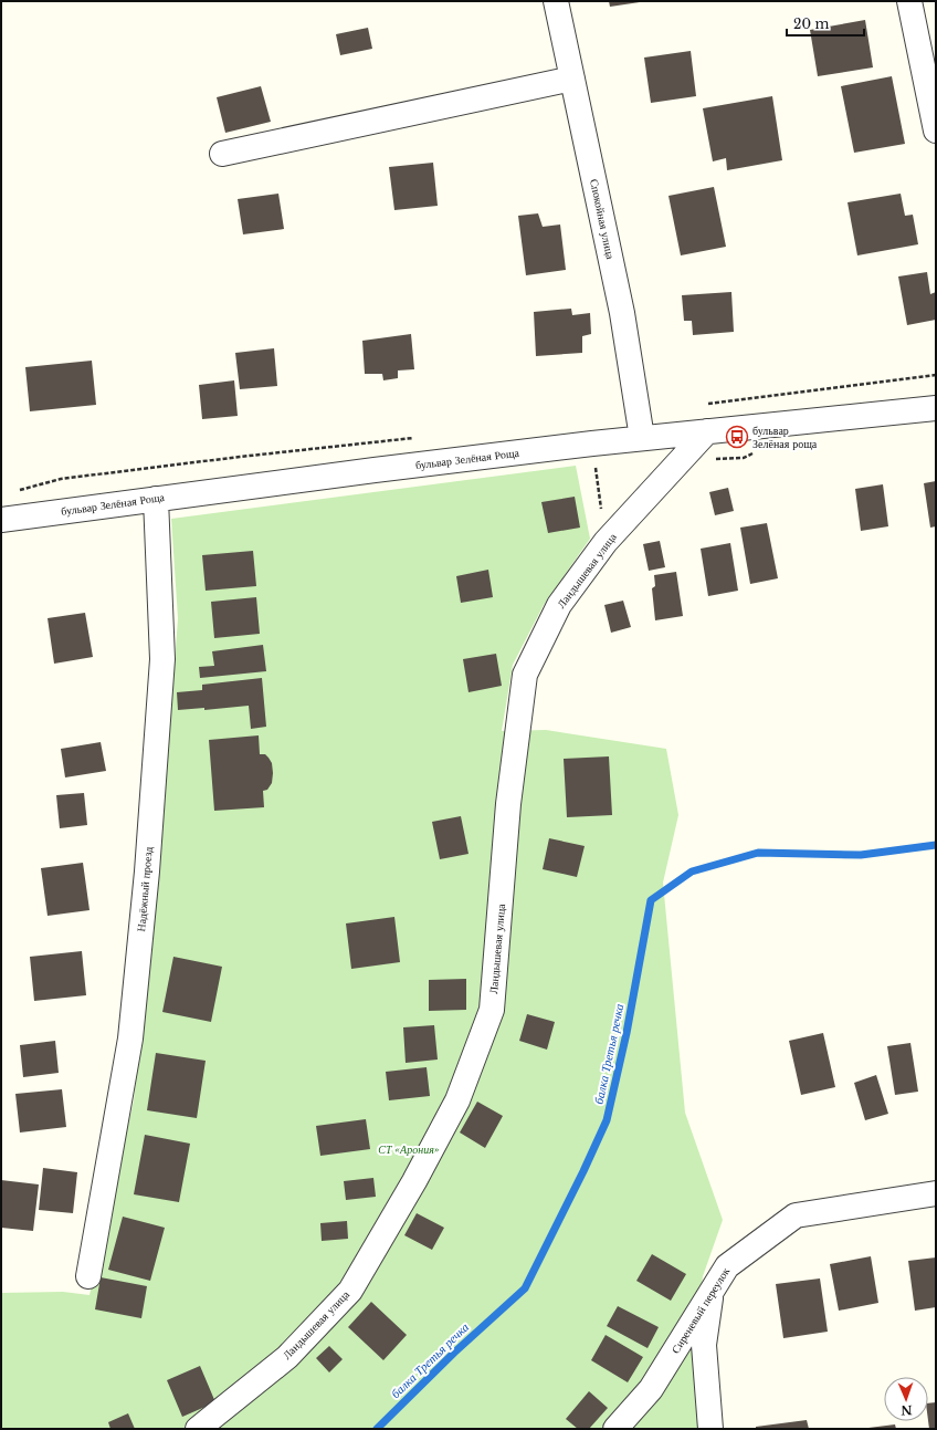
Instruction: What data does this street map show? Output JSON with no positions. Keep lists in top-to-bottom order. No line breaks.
{"streets":{"street":["Спокойная улица","бульвар Зелёная Роща","Ландышевая улица","Надёжный проезд","Сиреневый переулок"]},"crossings":[["Спокойная улица","бульвар Зелёная Роща"],["бульвар Зелёная Роща","Ландышевая улица"],["бульвар Зелёная Роща","Надёжный проезд"]],"water":["балка Третья речка"],"parks":["СТ «Арония»"],"places":{"bus stop":["бульвар Зелёная роща"]},"scale_bar":"20 m","north":"bottom"}
